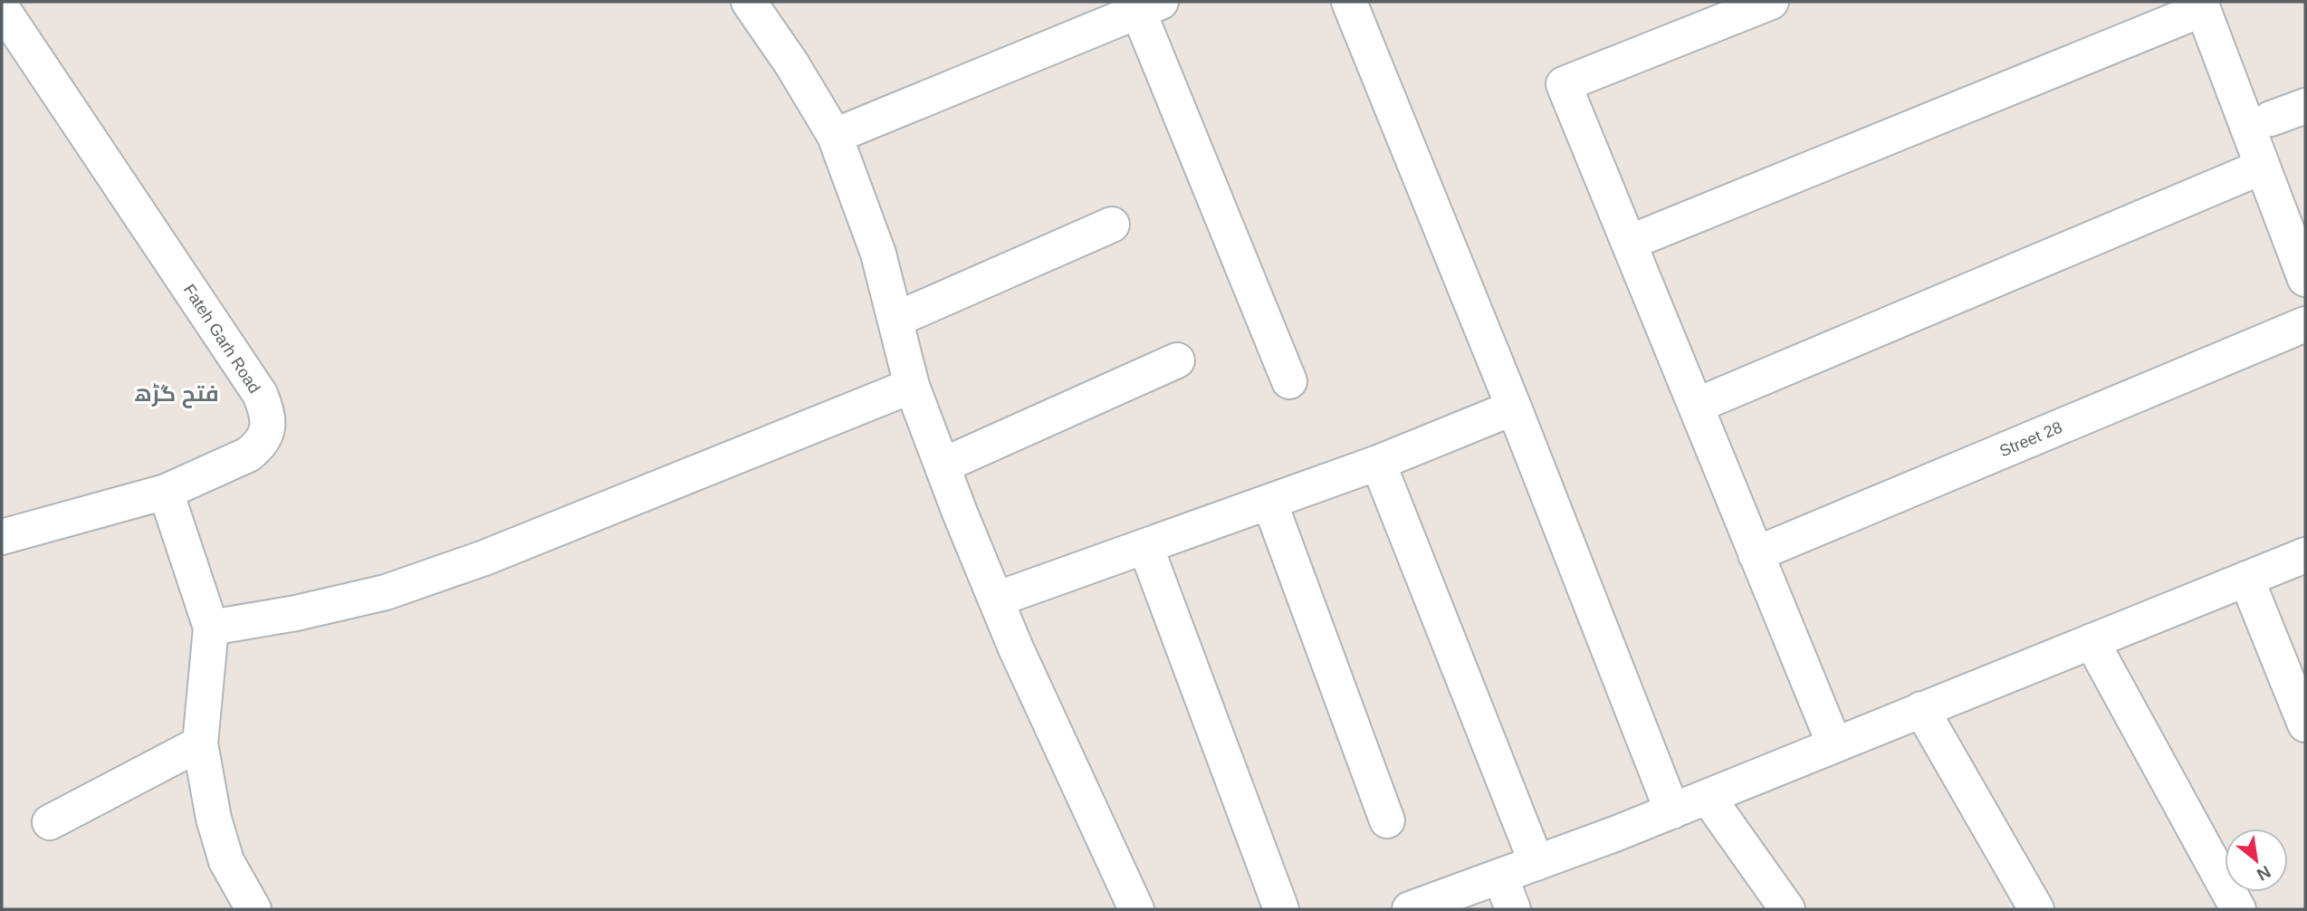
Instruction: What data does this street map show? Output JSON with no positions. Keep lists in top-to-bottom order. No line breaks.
{"streets":{"street":["Fateh Garh Road","Street 28"]},"districts":["فتح گڑھ"],"north":"bottom right"}
